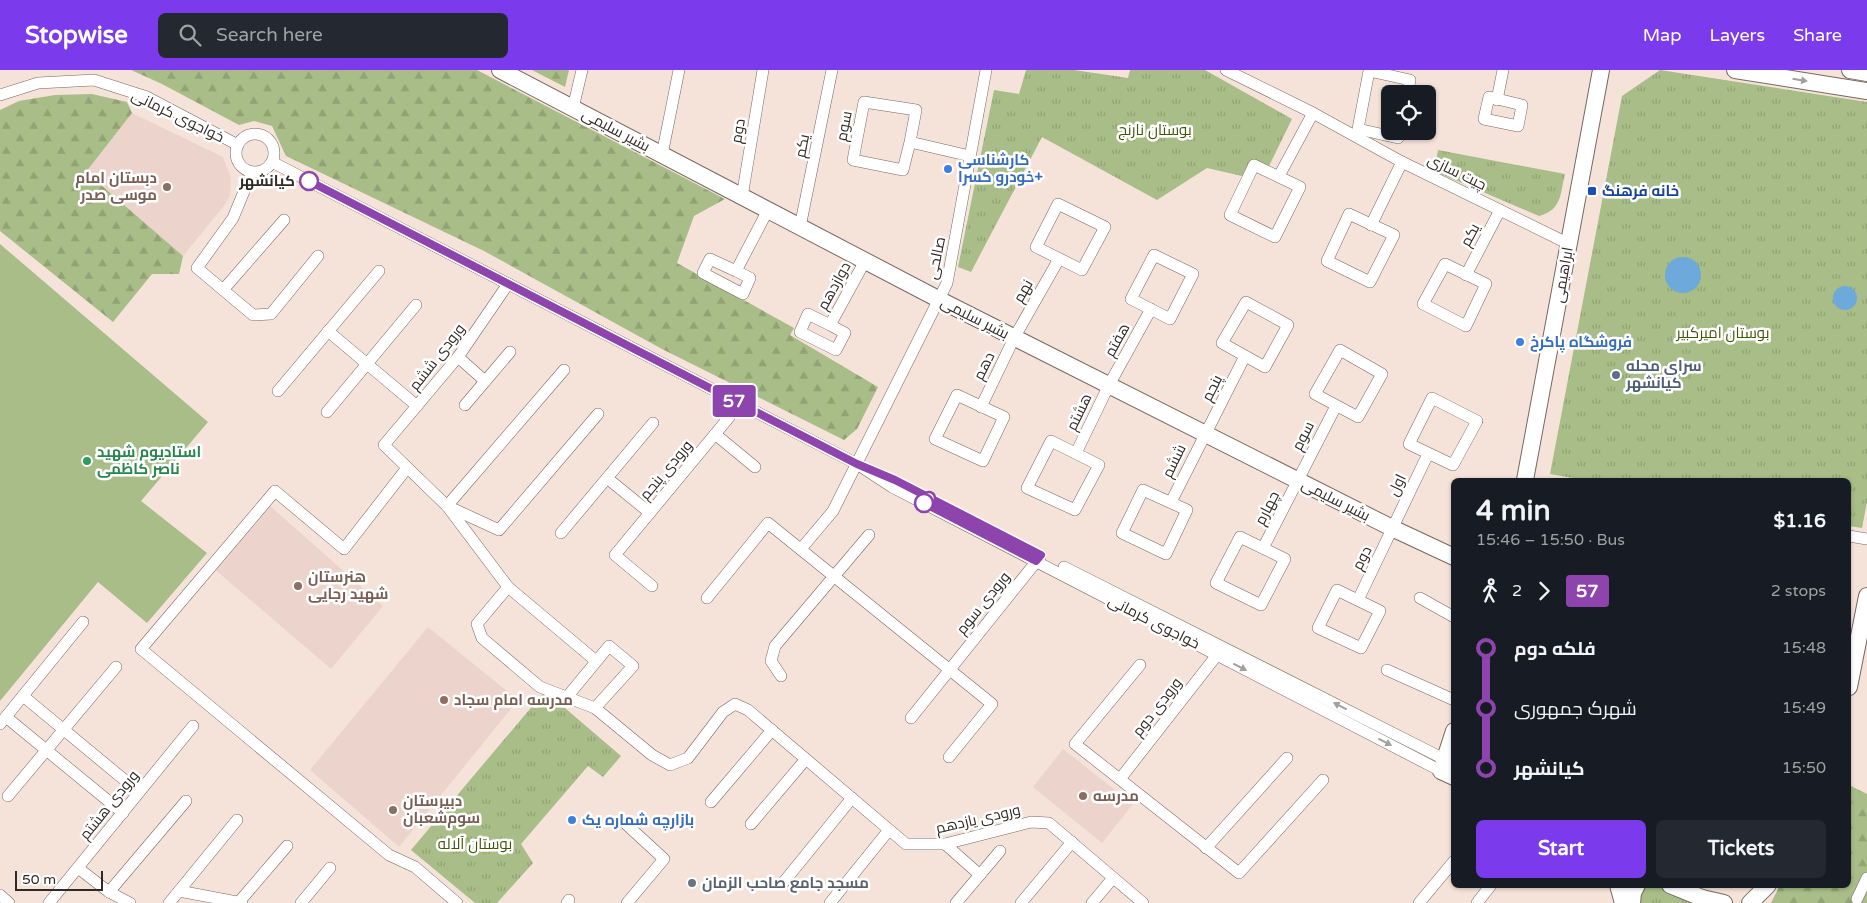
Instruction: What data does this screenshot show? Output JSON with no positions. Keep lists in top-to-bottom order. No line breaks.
{"streets":{"main road":["بشیر سلیمی","ابراهیمی"],"street":["خواجوی کرمانی","سوم","دوم","یکم","چیت سازی","صالحی","دوازدهم","نهم","هفتم","ورودی ششم","دهم","پنجم","هشتم","ششم","ورودی پنجم","اول","چهارم","ورودی سوم","ورودی دوم","ورودی هشتم","ورودی یازدهم"]},"crossings":[["خواجوی کرمانی","صالحی"],["خواجوی کرمانی","ورودی ششم"],["خواجوی کرمانی","ورودی پنجم"],["خواجوی کرمانی","ورودی سوم"],["خواجوی کرمانی","ورودی دوم"],["سوم","بشیر سلیمی"],["سوم","چهارم"],["بشیر سلیمی","دوم"],["بشیر سلیمی","یکم"],["بشیر سلیمی","صالحی"],["بشیر سلیمی","دوازدهم"],["بشیر سلیمی","نهم"],["بشیر سلیمی","هفتم"],["بشیر سلیمی","دهم"],["بشیر سلیمی","پنجم"],["بشیر سلیمی","هشتم"],["بشیر سلیمی","ششم"],["بشیر سلیمی","اول"],["بشیر سلیمی","چهارم"],["دوم","اول"],["یکم","چیت سازی"],["چیت سازی","ابراهیمی"],["نهم","دهم"],["هفتم","هشتم"],["پنجم","ششم"]],"parks":["بوستان نارنج","بوستان امیرکبیر","بوستان آلاله"],"places":{"other":["کارشناسی خودرو کسرا+","کیانشهر","دبستان امام موسی صدر","فروشگاه پاکرخ","سرای محله کیانشهر","استادیوم شهید ناصر کاظمی","هنرستان شهید رجایی","مدرسه امام سجاد","مدرسه","دبیرستان سوم‌شعبان","بازارچه شماره یک","مسجد جامع صاحب الزمان"],"transit":["خانه فرهنگ"]},"lines":["bus line 57"],"scale_bar":"50 m","page":{"header":"Stopwise","search":"Search here","nav":["Map","Layers","Share"],"on_map":"57","heading":["4 min","15:46 – 15:50 · Bus","$1.16"],"legs":["2","57","2 stops"],"list":[{"name":"فلکه دوم","value":"15:48"},{"name":"شهرک جمهوری","value":"15:49"},{"name":"کیانشهر","value":"15:50"}],"buttons":["Start","Tickets"],"scale":"50 m"}}
